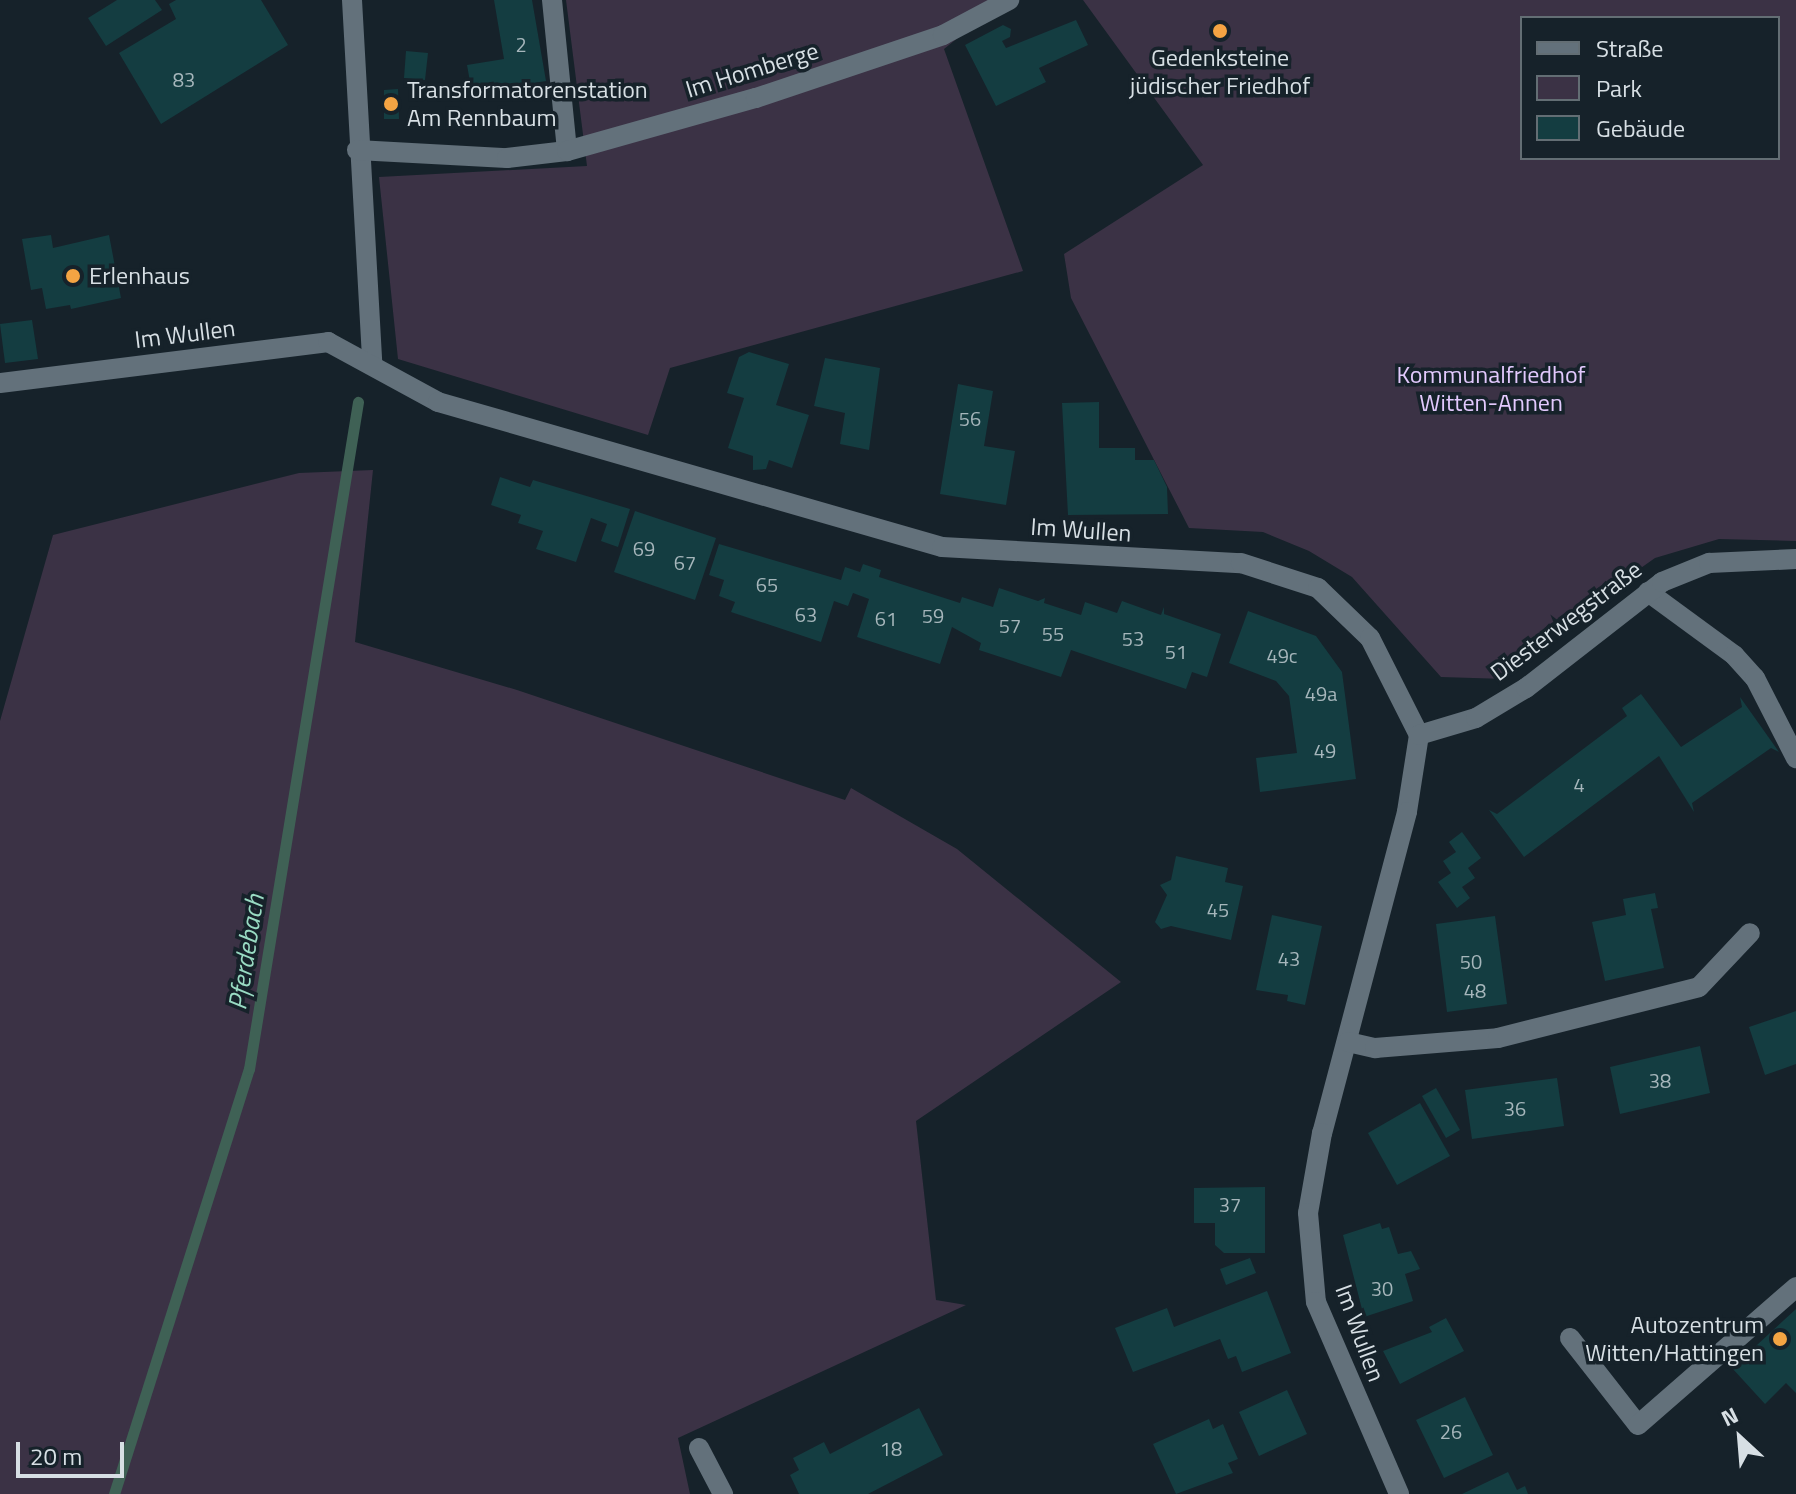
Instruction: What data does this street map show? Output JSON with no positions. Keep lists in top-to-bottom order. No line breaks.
{"streets":{"street":["Im Homberge","Im Wullen","Diesterwegstraße"]},"crossings":[["Im Wullen","Diesterwegstraße"]],"water":["Pferdebach"],"parks":["Kommunalfriedhof Witten-Annen"],"places":["Gedenksteine jüdischer Friedhof","Transformatorenstation Am Rennbaum","Erlenhaus","Autozentrum Witten/Hattingen"],"house_numbers":["2","83","56","69","67","65","63","59","61","57","55","53","51","49c","49a","49","4","45","43","50","48","38","36","37","30","26","18"],"legend":["Straße","Park","Gebäude"],"scale_bar":"20 m","north":"top left"}
